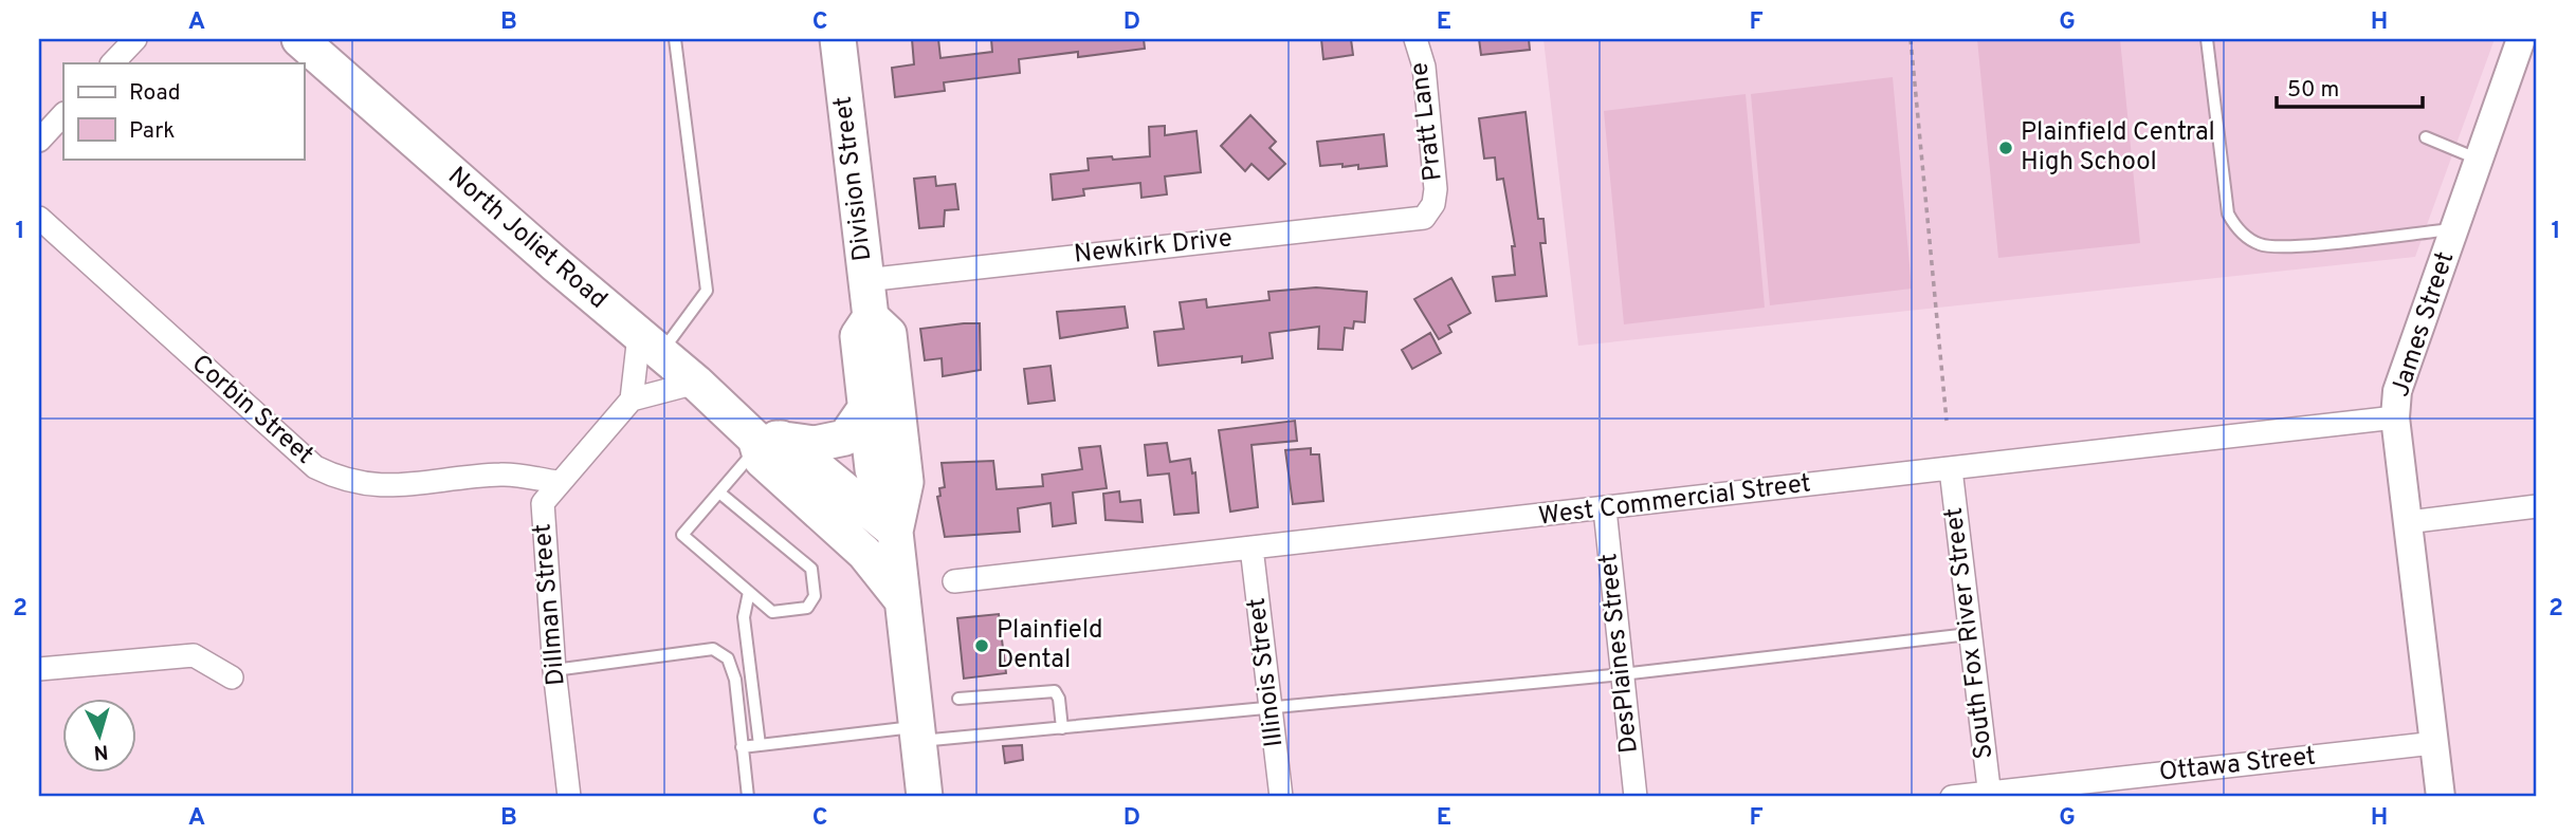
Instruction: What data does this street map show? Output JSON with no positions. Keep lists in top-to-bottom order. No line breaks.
{"streets":{"main road":["Division Street","North Joliet Road"],"street":["Pratt Lane","Newkirk Drive","James Street","Corbin Street","West Commercial Street","Dillman Street","South Fox River Street","DesPlaines Street","Illinois Street","Ottawa Street"]},"crossings":[["Pratt Lane","Newkirk Drive"],["Division Street","North Joliet Road"],["Division Street","Newkirk Drive"],["James Street","West Commercial Street"],["James Street","Ottawa Street"],["Corbin Street","Dillman Street"],["West Commercial Street","South Fox River Street"],["West Commercial Street","DesPlaines Street"],["West Commercial Street","Illinois Street"],["South Fox River Street","Ottawa Street"]],"places":["Plainfield Central High School","Plainfield Dental"],"legend":["Road","Park"],"scale_bar":"50 m","north":"bottom","grid":{"columns":["A","B","C","D","E","F","G","H"],"rows":["1","2"]}}
